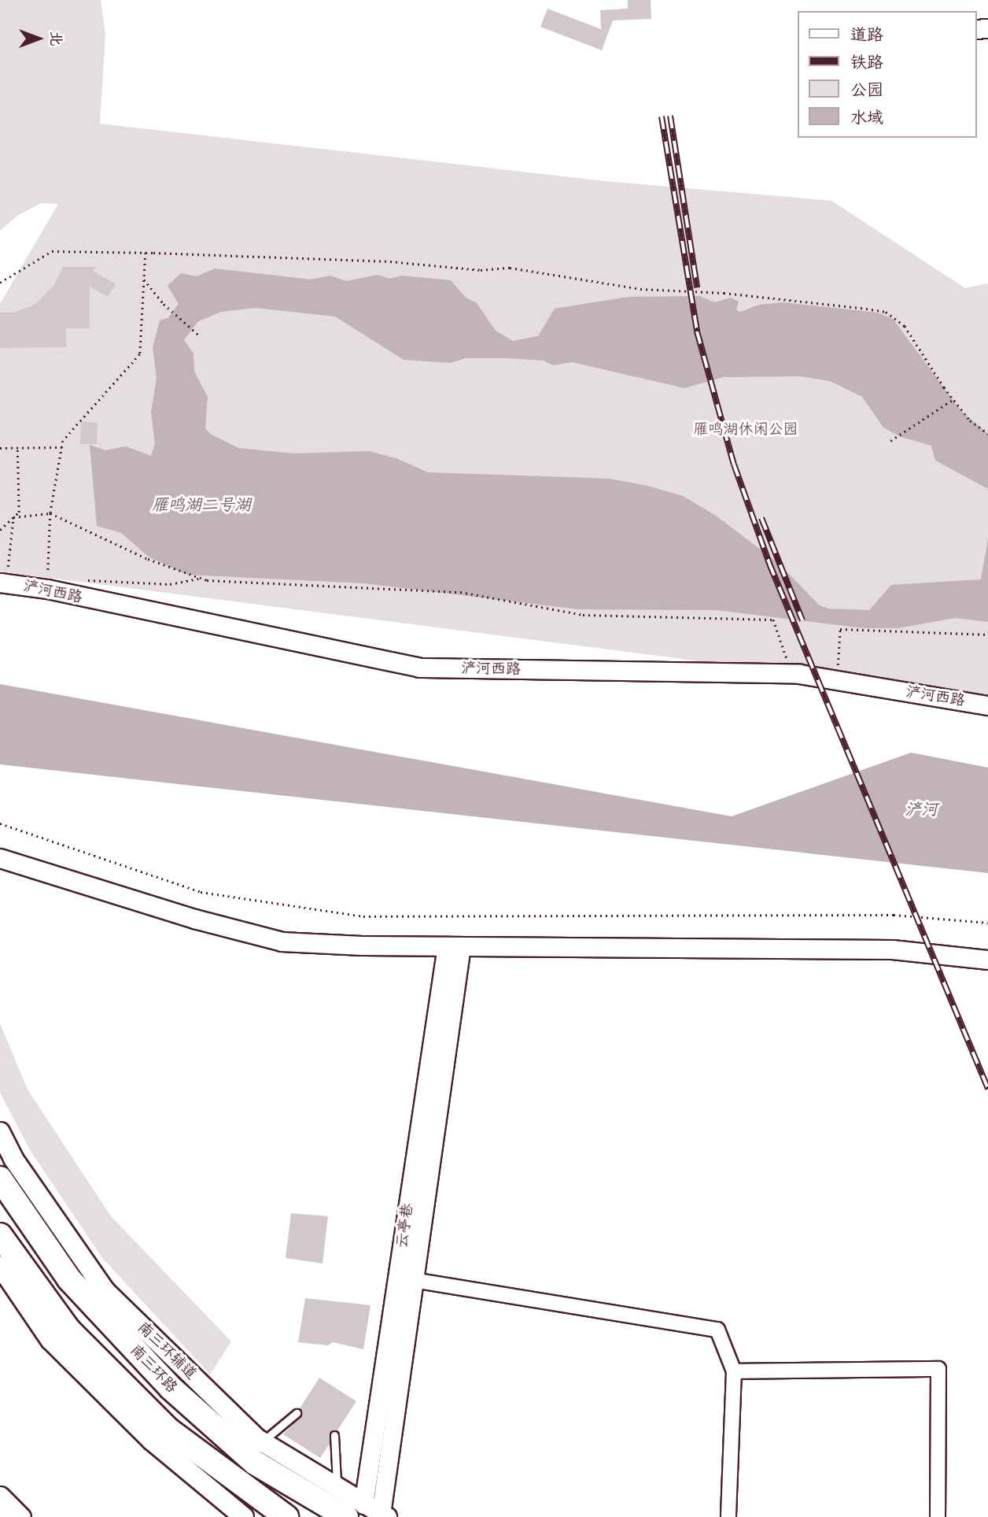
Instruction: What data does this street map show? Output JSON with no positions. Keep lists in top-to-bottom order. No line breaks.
{"streets":{"highway":["南三环路"],"main road":["南三环辅道"],"street":["浐河西路","云亭巷"]},"crossings":[["云亭巷","南三环辅道"],["云亭巷","南三环路"],["南三环辅道","南三环路"]],"water":["雁鸣湖二号湖","浐河"],"parks":["雁鸣湖休闲公园"],"legend":["道路","铁路","公园","水域"],"north":"right"}
